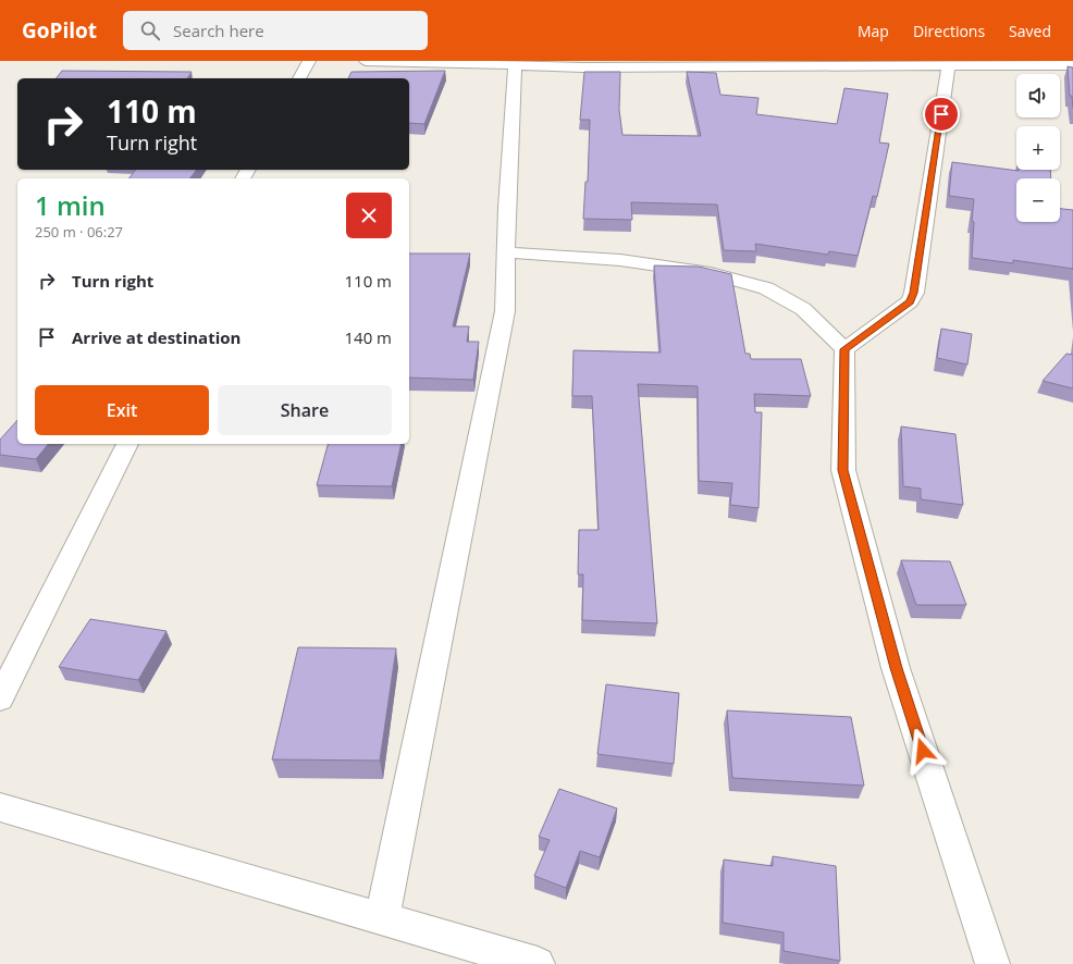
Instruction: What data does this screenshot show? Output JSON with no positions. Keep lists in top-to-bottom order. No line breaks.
{"page":{"header":"GoPilot","search":"Search here","nav":["Map","Directions","Saved"],"map_buttons":["+","−"],"turn":["110 m","Turn right"],"heading":["1 min","250 m · 06:27"],"list":[{"name":"Turn right","value":"110 m"},{"name":"Arrive at destination","value":"140 m"}],"buttons":["Exit","Share"]}}
